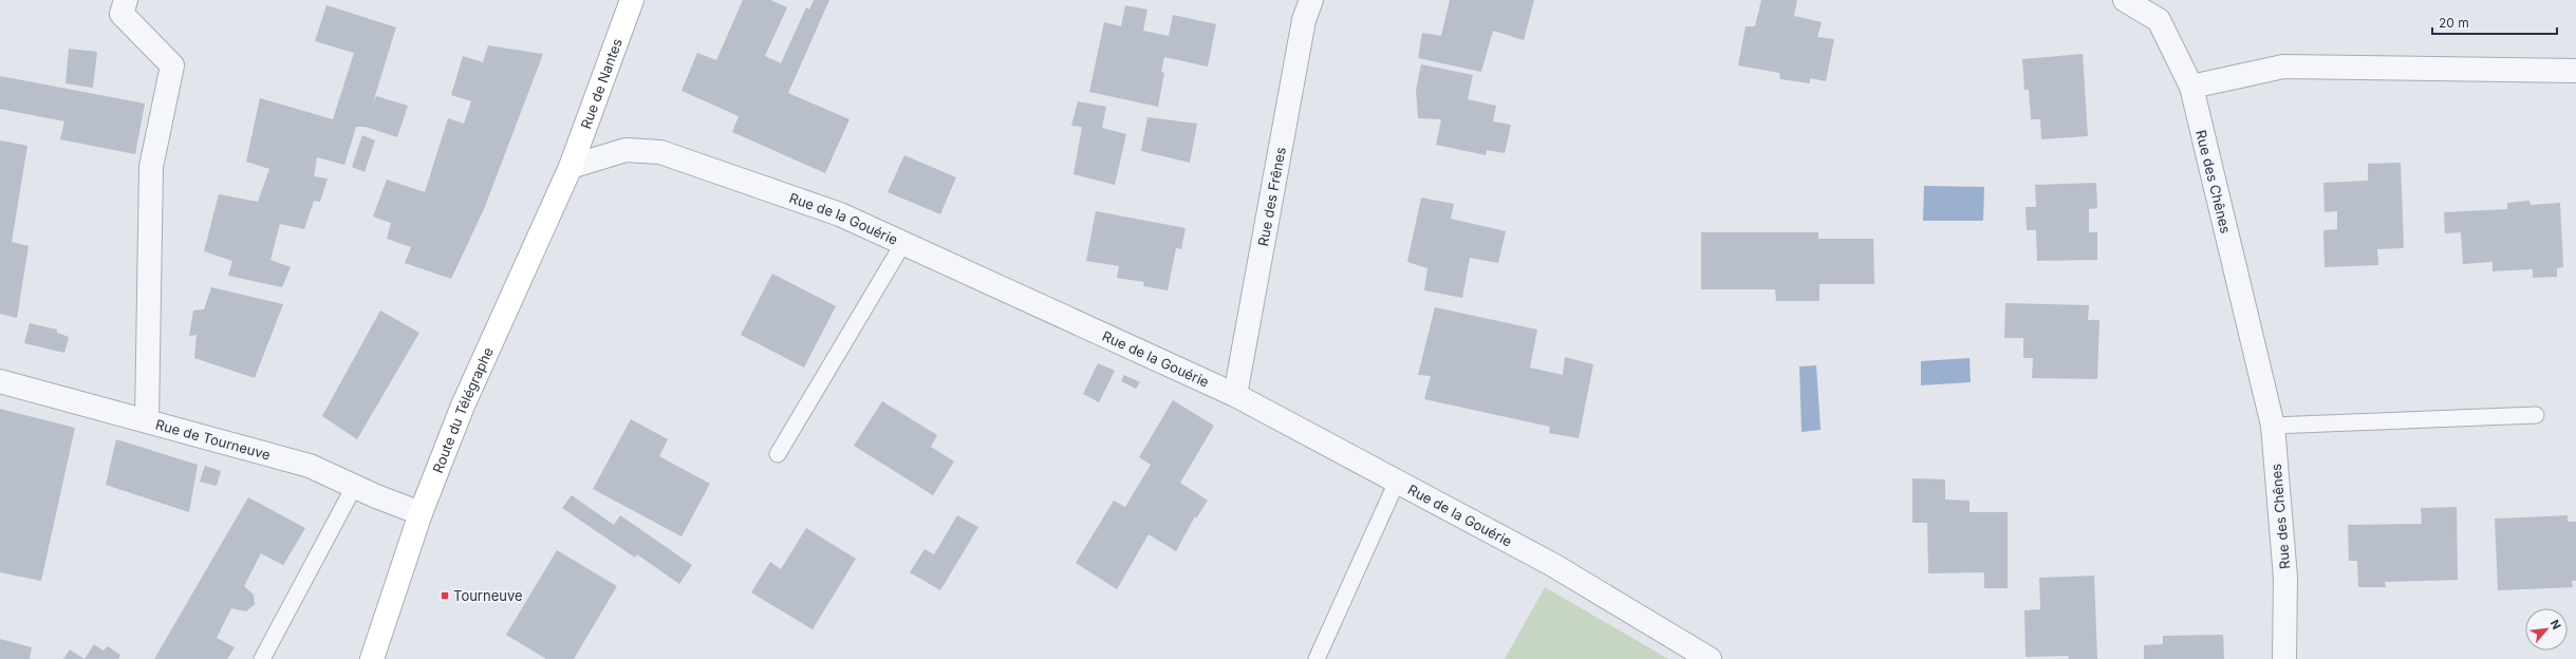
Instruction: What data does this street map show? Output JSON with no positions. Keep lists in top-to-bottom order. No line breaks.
{"streets":{"main road":["Rue de Nantes","Route du Télégraphe"],"street":["Rue des Chênes","Rue des Frênes","Rue de la Gouérie","Rue de Tourneuve"]},"crossings":[["Rue de Nantes","Rue de la Gouérie"],["Rue de Nantes","Route du Télégraphe"],["Rue des Frênes","Rue de la Gouérie"],["Rue de la Gouérie","Route du Télégraphe"],["Route du Télégraphe","Rue de Tourneuve"]],"places":{"transit":["Tourneuve"]},"scale_bar":"20 m","north":"top right"}
